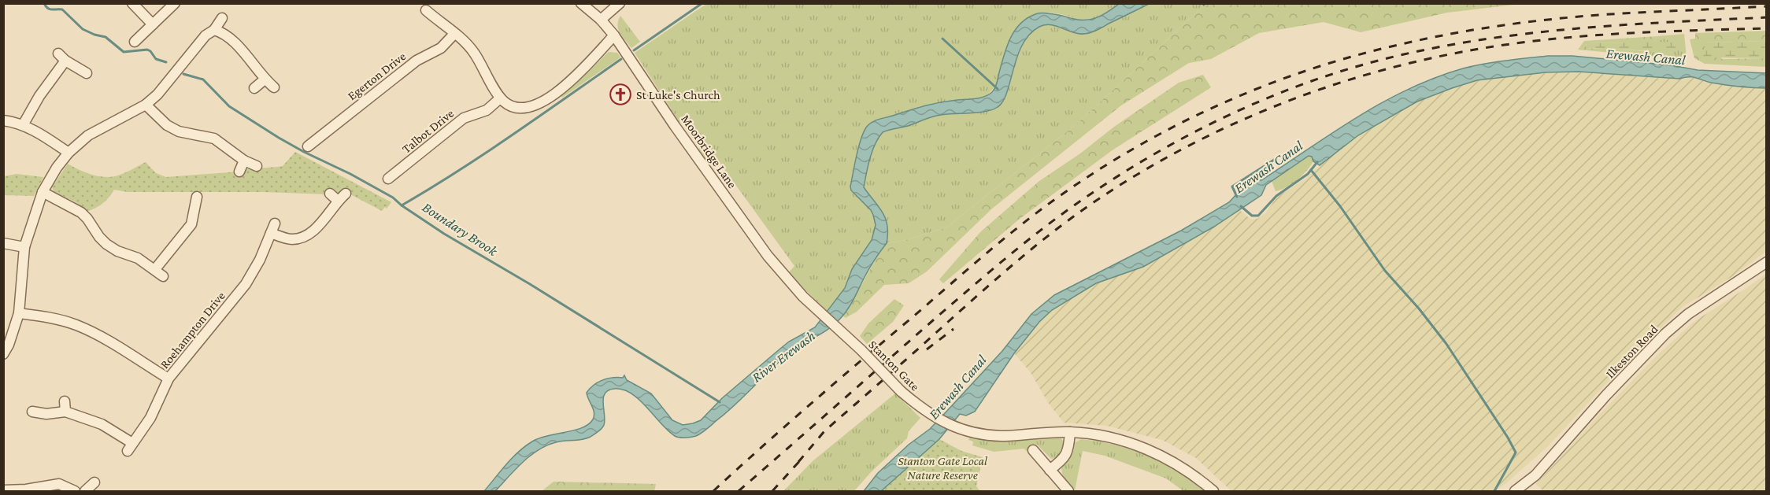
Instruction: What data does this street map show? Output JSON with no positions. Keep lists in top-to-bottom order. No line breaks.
{"streets":{"street":["Egerton Drive","Talbot Drive","Moorbridge Lane","Roehampton Drive","Ilkeston Road","Stanton Gate"]},"crossings":[["Moorbridge Lane","Stanton Gate"]],"water":["Erewash Canal","Boundary Brook","River Erewash"],"parks":["Stanton Gate Local Nature Reserve"],"places":{"church":["St Luke's Church"]}}
